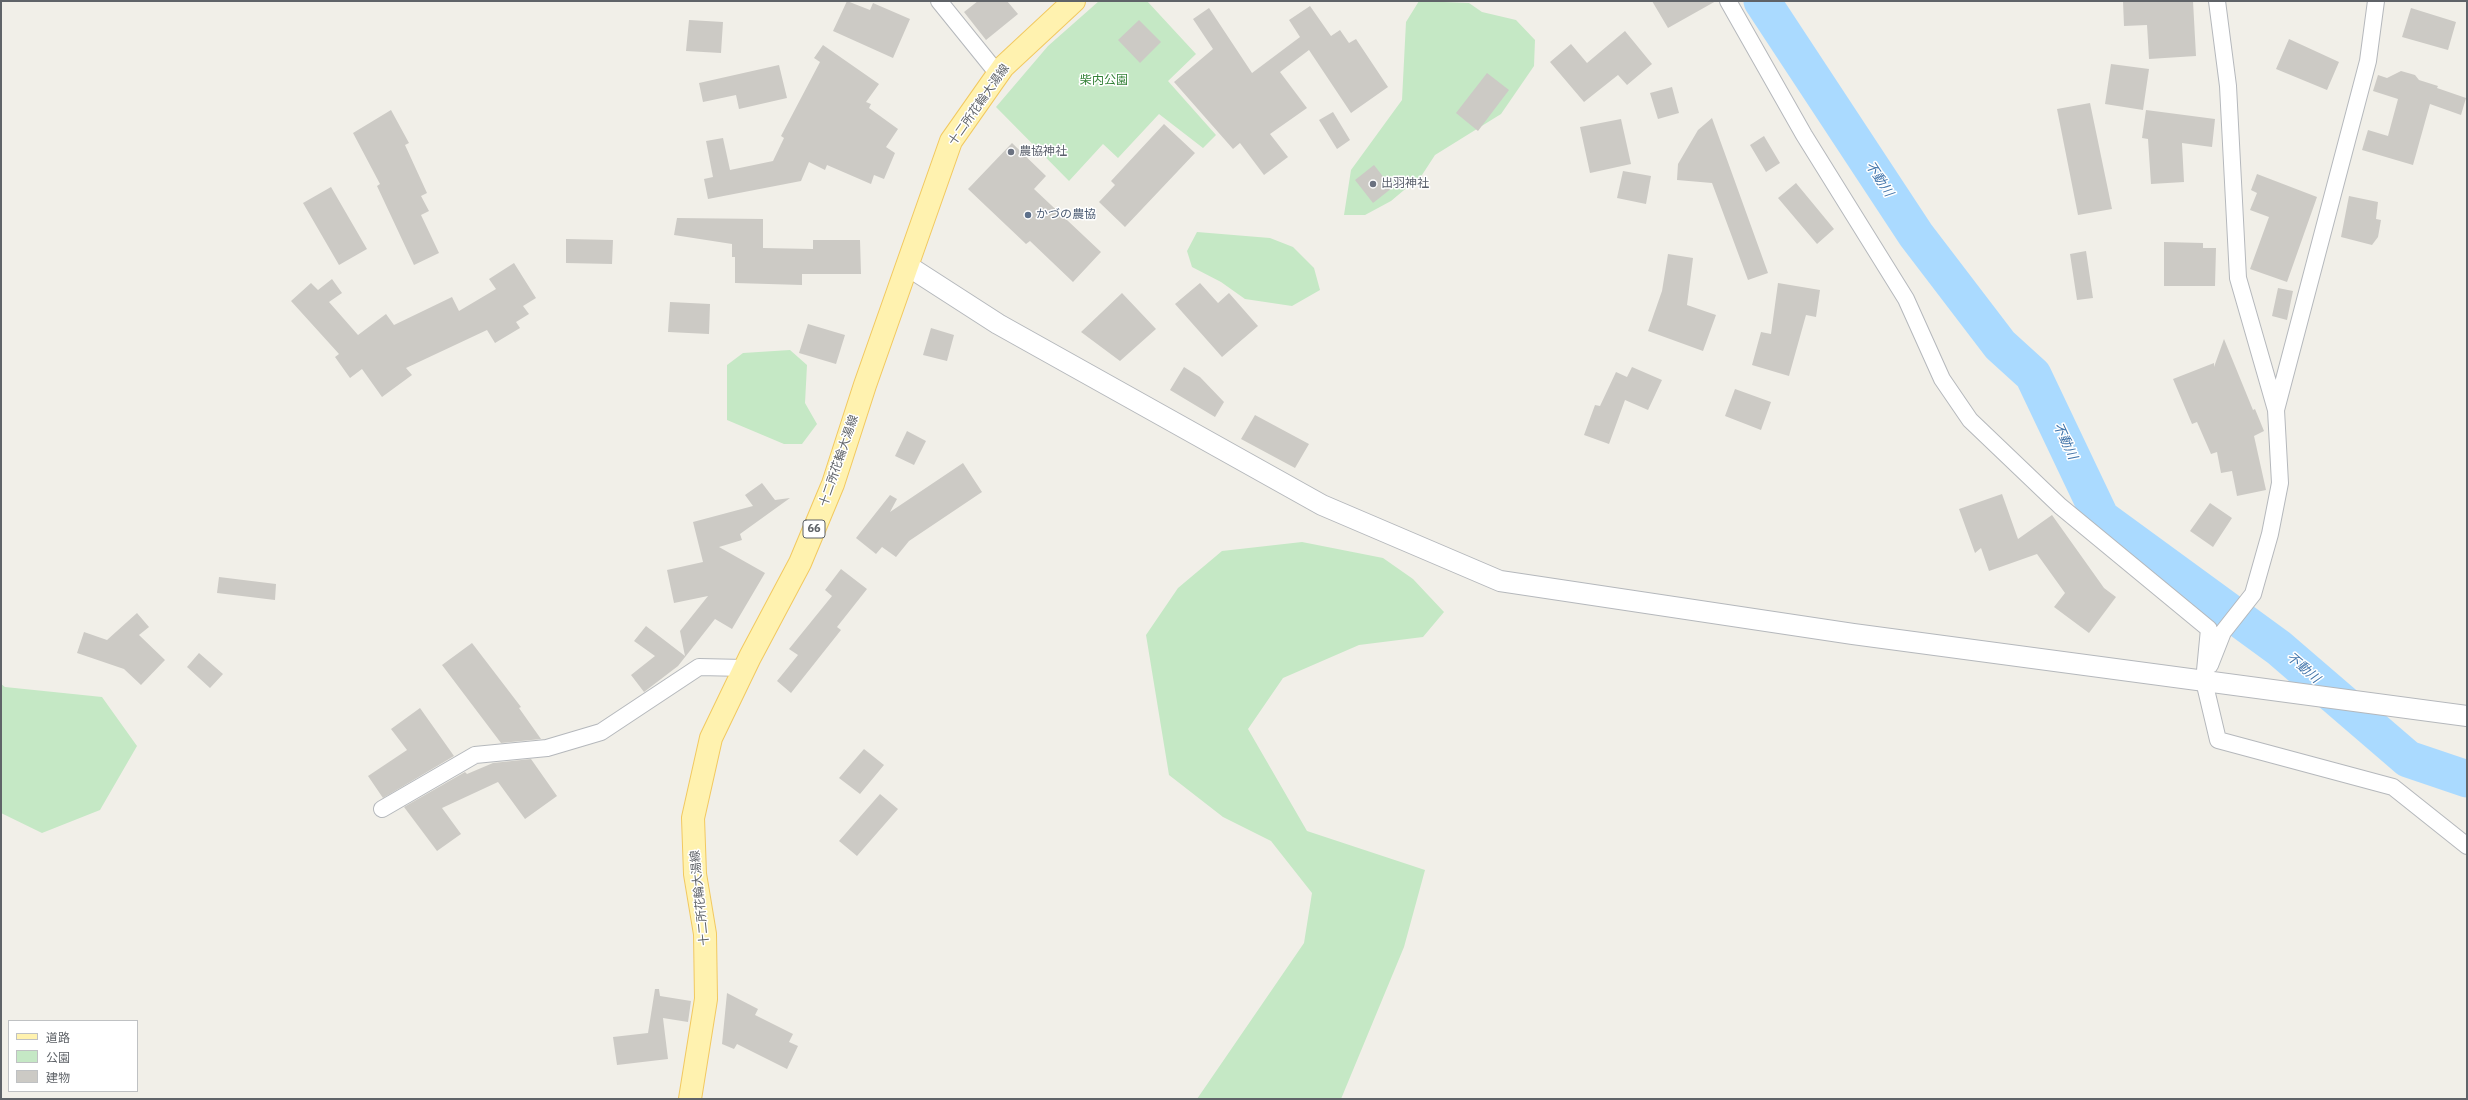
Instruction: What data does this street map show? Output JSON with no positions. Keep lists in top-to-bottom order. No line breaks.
{"streets":{"main road":["十二所花輪大湯線","66"]},"water":["不動川"],"parks":["柴内公園"],"places":["農協神社","出羽神社","かづの農協"],"legend":["道路","公園","建物"]}
